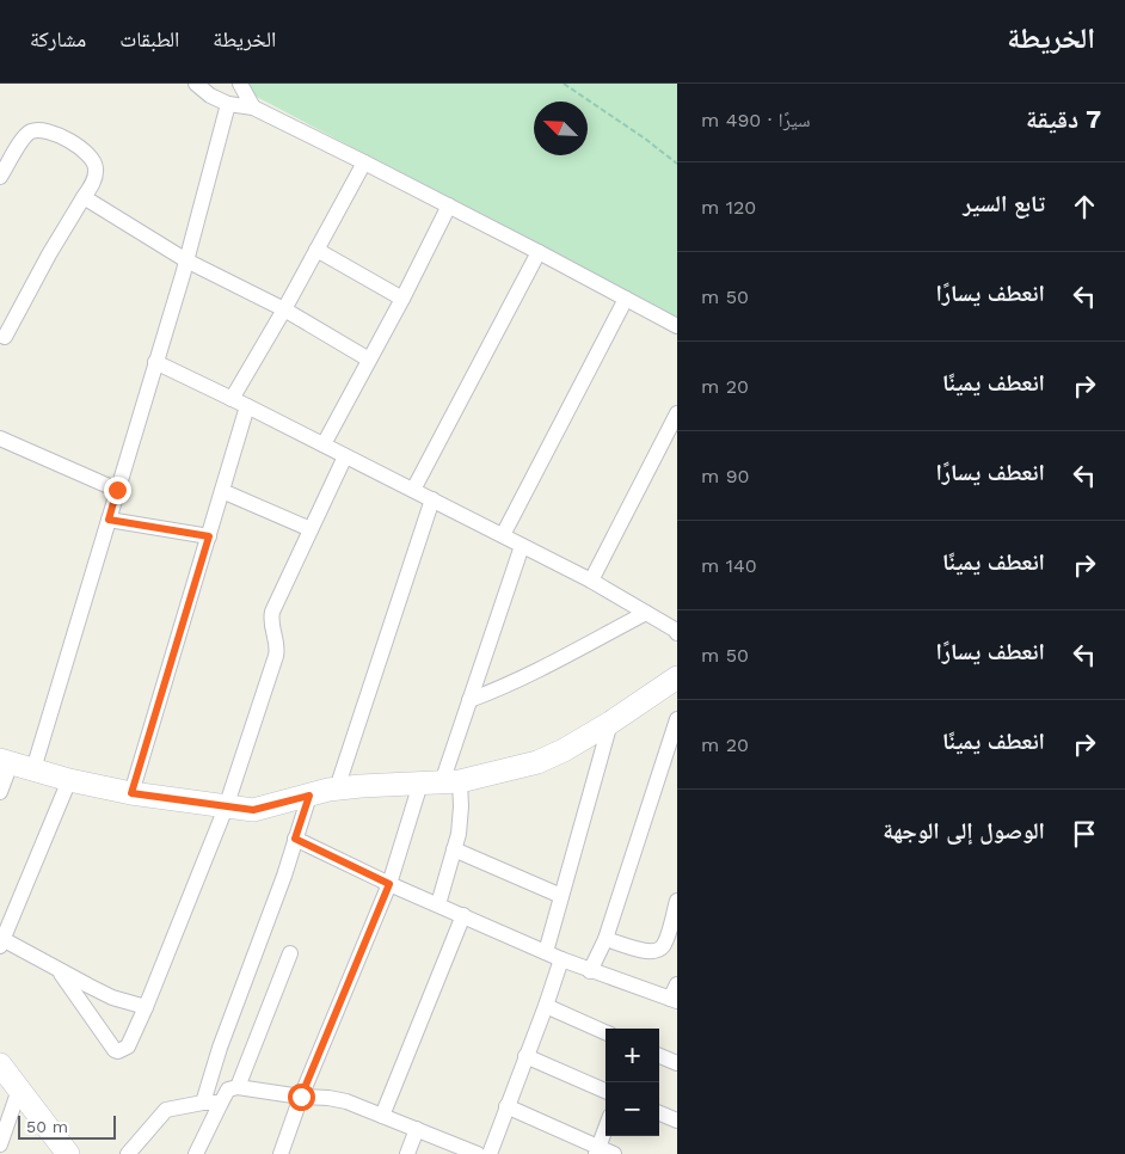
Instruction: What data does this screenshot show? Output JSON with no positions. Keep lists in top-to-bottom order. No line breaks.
{"scale_bar":"50 m","north":"top left","page":{"header":"الخريطة","nav":["الخريطة","الطبقات","مشاركة"],"heading":["7 دقيقة","سيرًا · 490 m"],"list":[["تابع السير","120 m"],["انعطف يسارًا","50 m"],["انعطف يمينًا","20 m"],["انعطف يسارًا","90 m"],["انعطف يمينًا","140 m"],["انعطف يسارًا","50 m"],["انعطف يمينًا","20 m"],"الوصول إلى الوجهة"],"map_buttons":["+","−"],"scale":"50 m"}}
